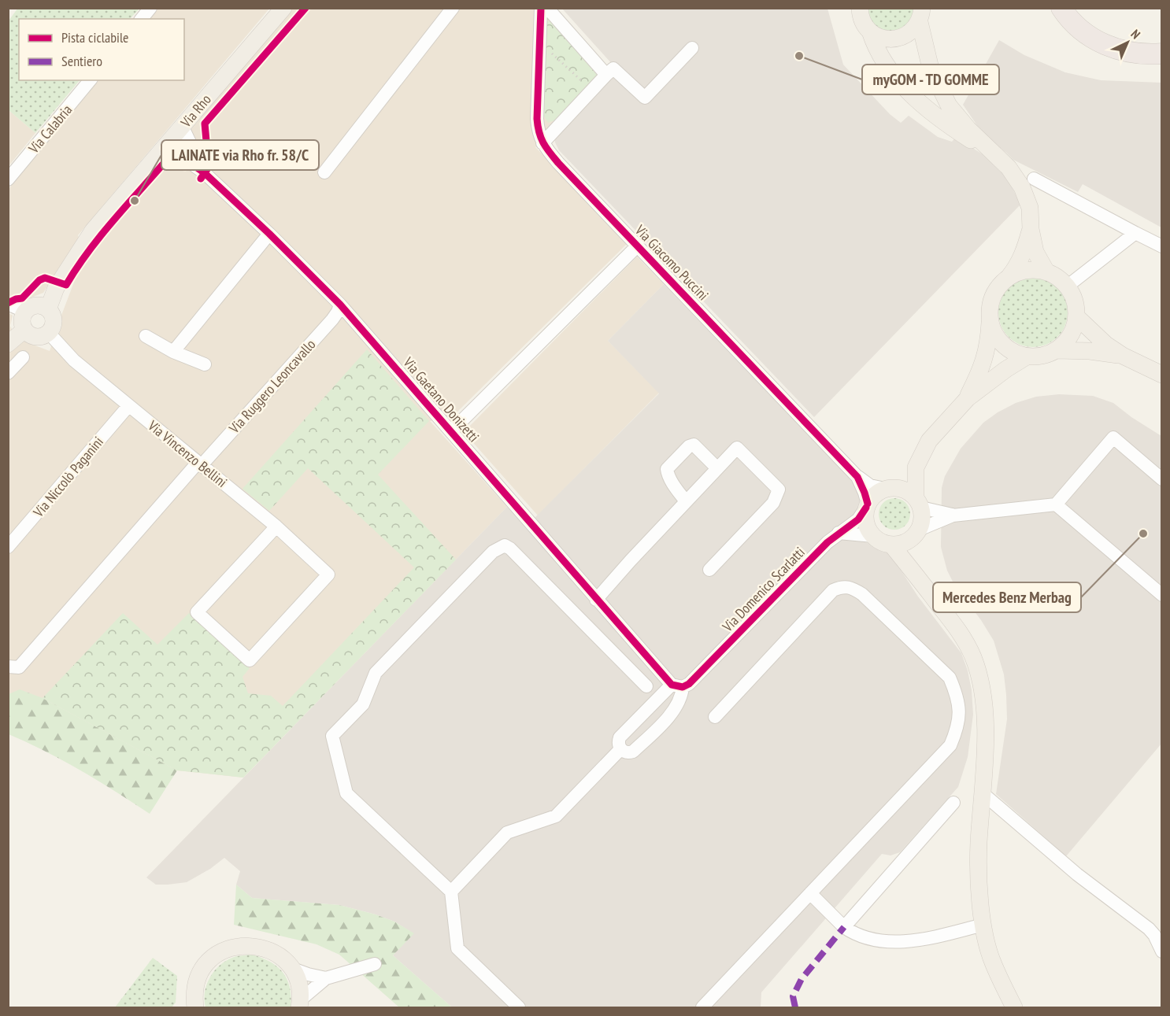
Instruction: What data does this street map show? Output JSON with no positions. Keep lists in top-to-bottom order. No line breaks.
{"streets":{"main road":["Via Rho"],"street":["Via Calabria","Via Giacomo Puccini","Via Ruggero Leoncavallo","Via Gaetano Donizetti","Via Vincenzo Bellini","Via Niccolò Paganini","Via Domenico Scarlatti"]},"crossings":[["Via Rho","Via Gaetano Donizetti"],["Via Rho","Via Vincenzo Bellini"],["Via Giacomo Puccini","Via Domenico Scarlatti"],["Via Ruggero Leoncavallo","Via Gaetano Donizetti"],["Via Ruggero Leoncavallo","Via Vincenzo Bellini"],["Via Gaetano Donizetti","Via Domenico Scarlatti"],["Via Vincenzo Bellini","Via Niccolò Paganini"]],"places":["myGOM - TD GOMME","LAINATE via Rho fr. 58/C","Mercedes Benz Merbag"],"legend":["Pista ciclabile","Sentiero"],"north":"top right"}
